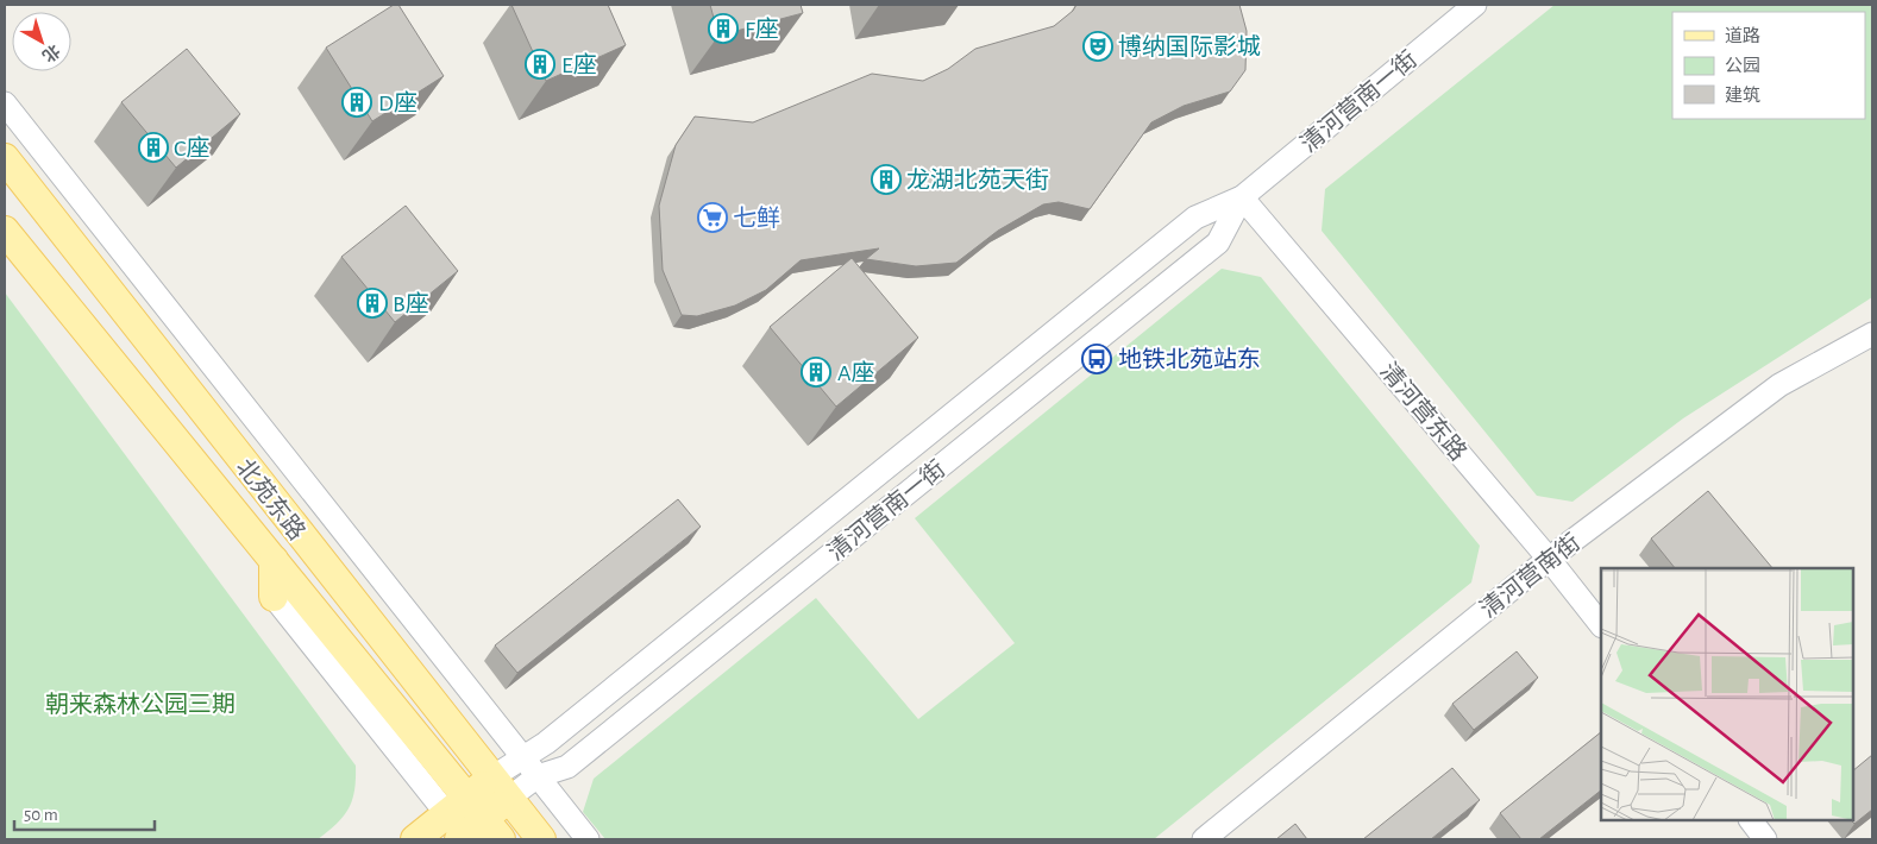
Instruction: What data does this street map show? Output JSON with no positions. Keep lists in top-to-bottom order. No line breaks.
{"streets":{"main road":["北苑东路"],"street":["清河营南一街","清河营东路","清河营南街"]},"crossings":[["清河营南一街","清河营东路"],["清河营南一街","北苑东路"],["清河营东路","清河营南街"]],"parks":["朝来森林公园三期"],"places":{"building":["F座","E座","D座","C座","龙湖北苑天街","B座","A座"],"theatre":["博纳国际影城"],"supermarket":["七鲜"],"bus stop":["地铁北苑站东"]},"legend":["道路","公园","建筑"],"scale_bar":"50 m","north":"bottom right"}
